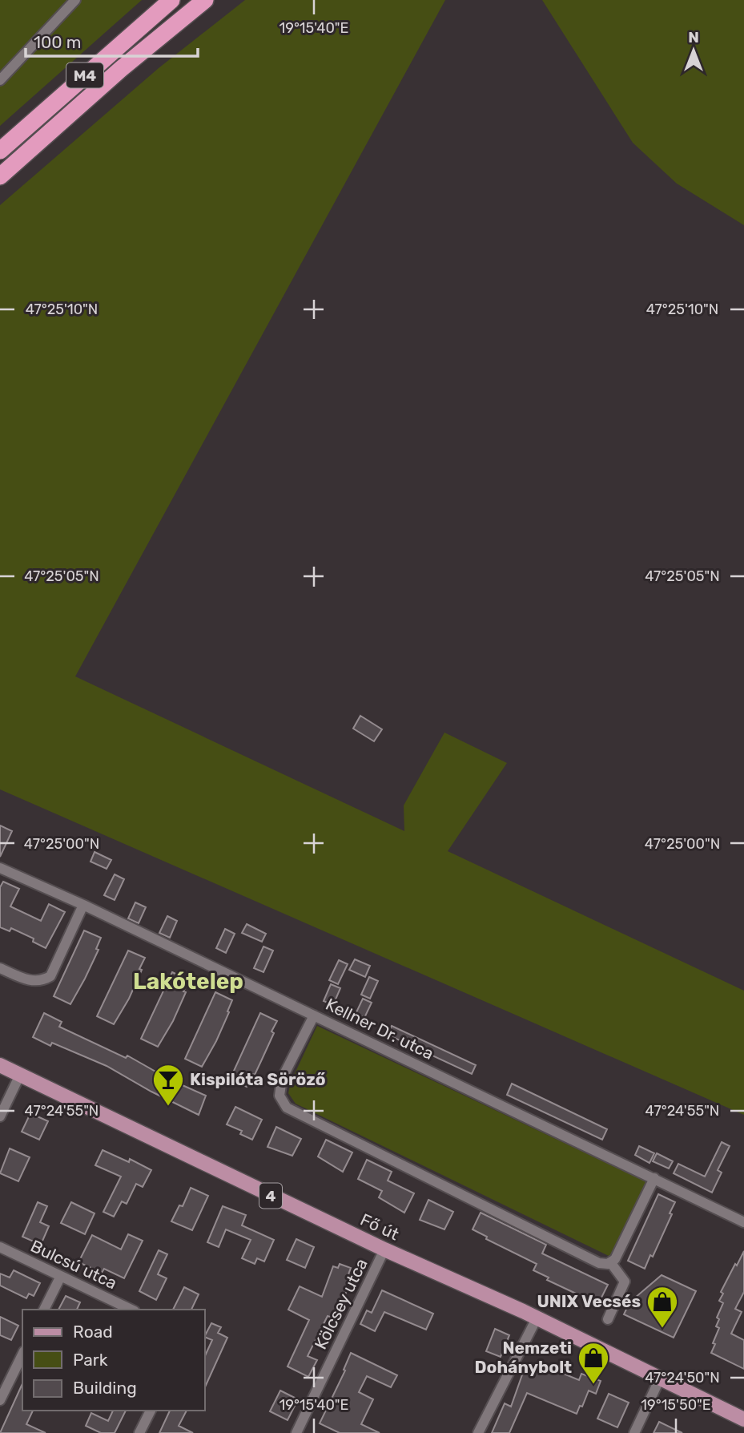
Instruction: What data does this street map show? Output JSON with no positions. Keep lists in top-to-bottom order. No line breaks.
{"streets":{"highway":["M4"],"main road":["4","Fő út"],"street":["Kellner Dr. utca","Bulcsú utca","Kölcsey utca"]},"crossings":[["Fő út","Kölcsey utca"]],"districts":["Lakótelep"],"places":{"bar":["Kispilóta Söröző"],"shop":["UNIX Vecsés","Nemzeti Dohánybolt"]},"legend":["Road","Park","Building"],"scale_bar":"100 m","north":"top","coordinates":["19°15'40\"E","47°25'10\"N","47°25'05\"N","47°25'00\"N","47°24'55\"N","47°24'50\"N","19°15'50\"E"]}
